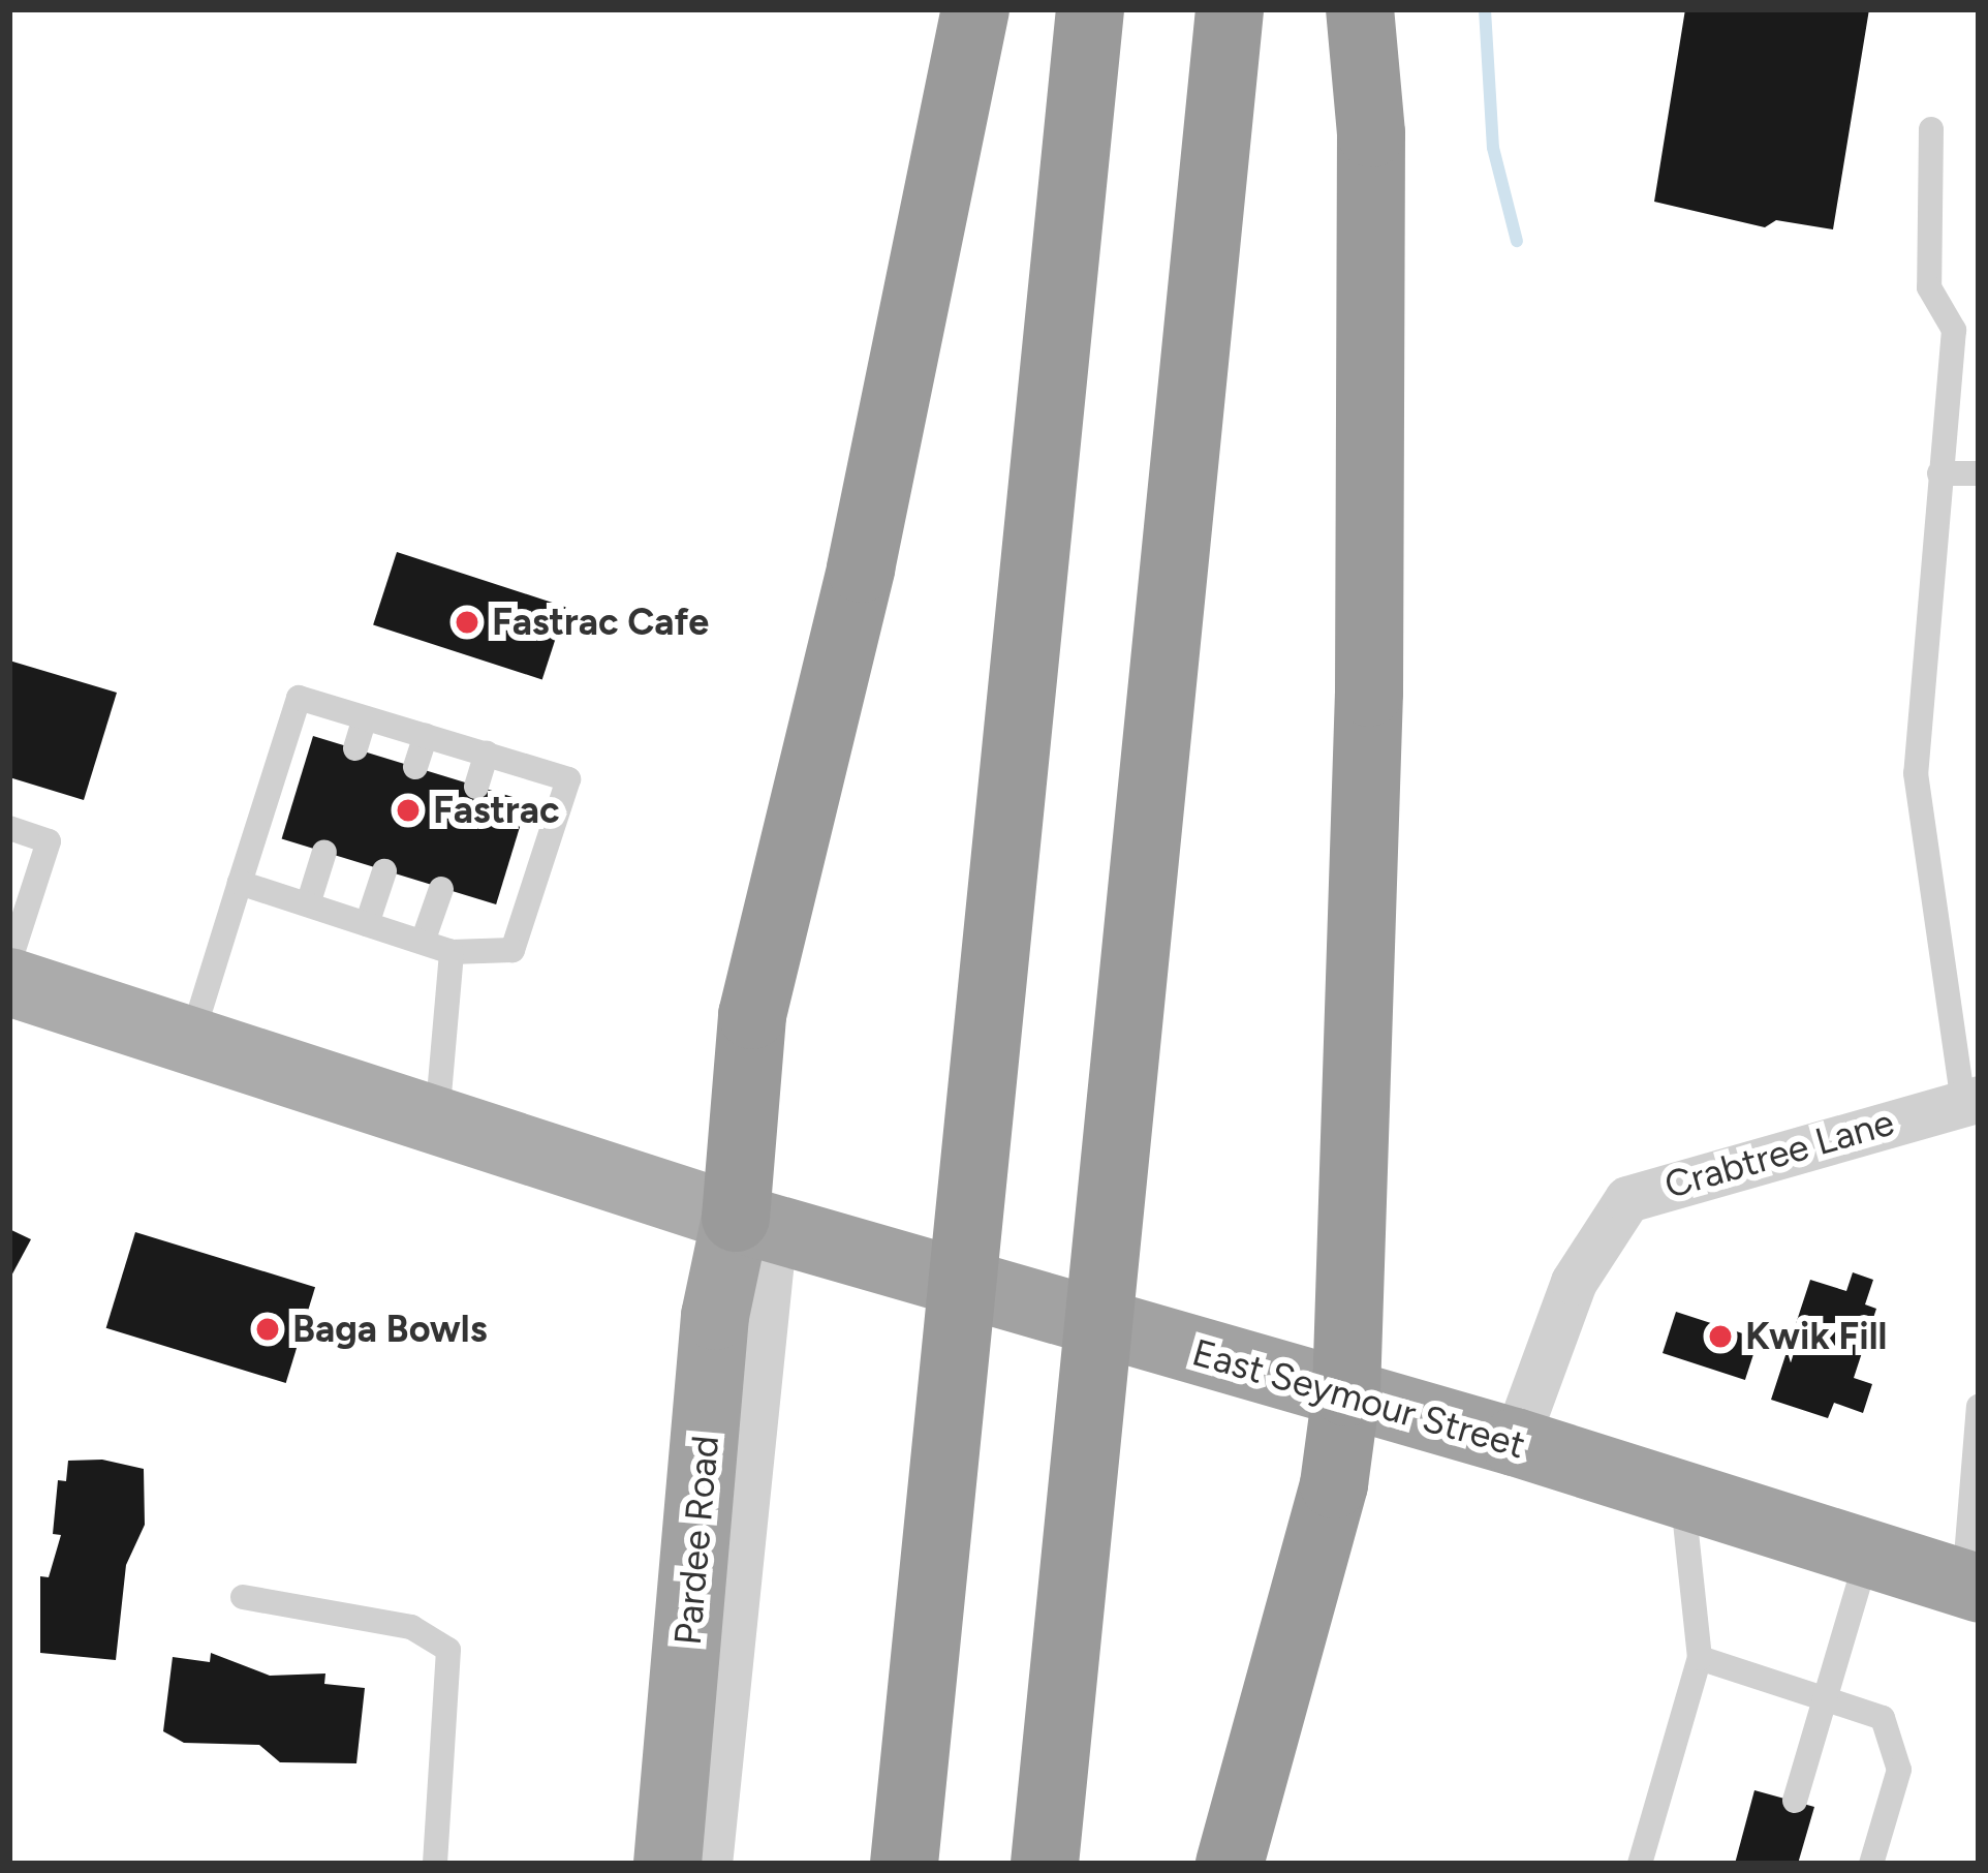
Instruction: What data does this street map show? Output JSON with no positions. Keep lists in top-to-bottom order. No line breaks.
{"streets":{"highway":["East Seymour Street","Pardee Road"],"street":["Crabtree Lane"]},"crossings":[["Crabtree Lane","East Seymour Street"],["East Seymour Street","Pardee Road"]],"places":["Fastrac Cafe","Fastrac","Baga Bowls","Kwik Fill"]}
